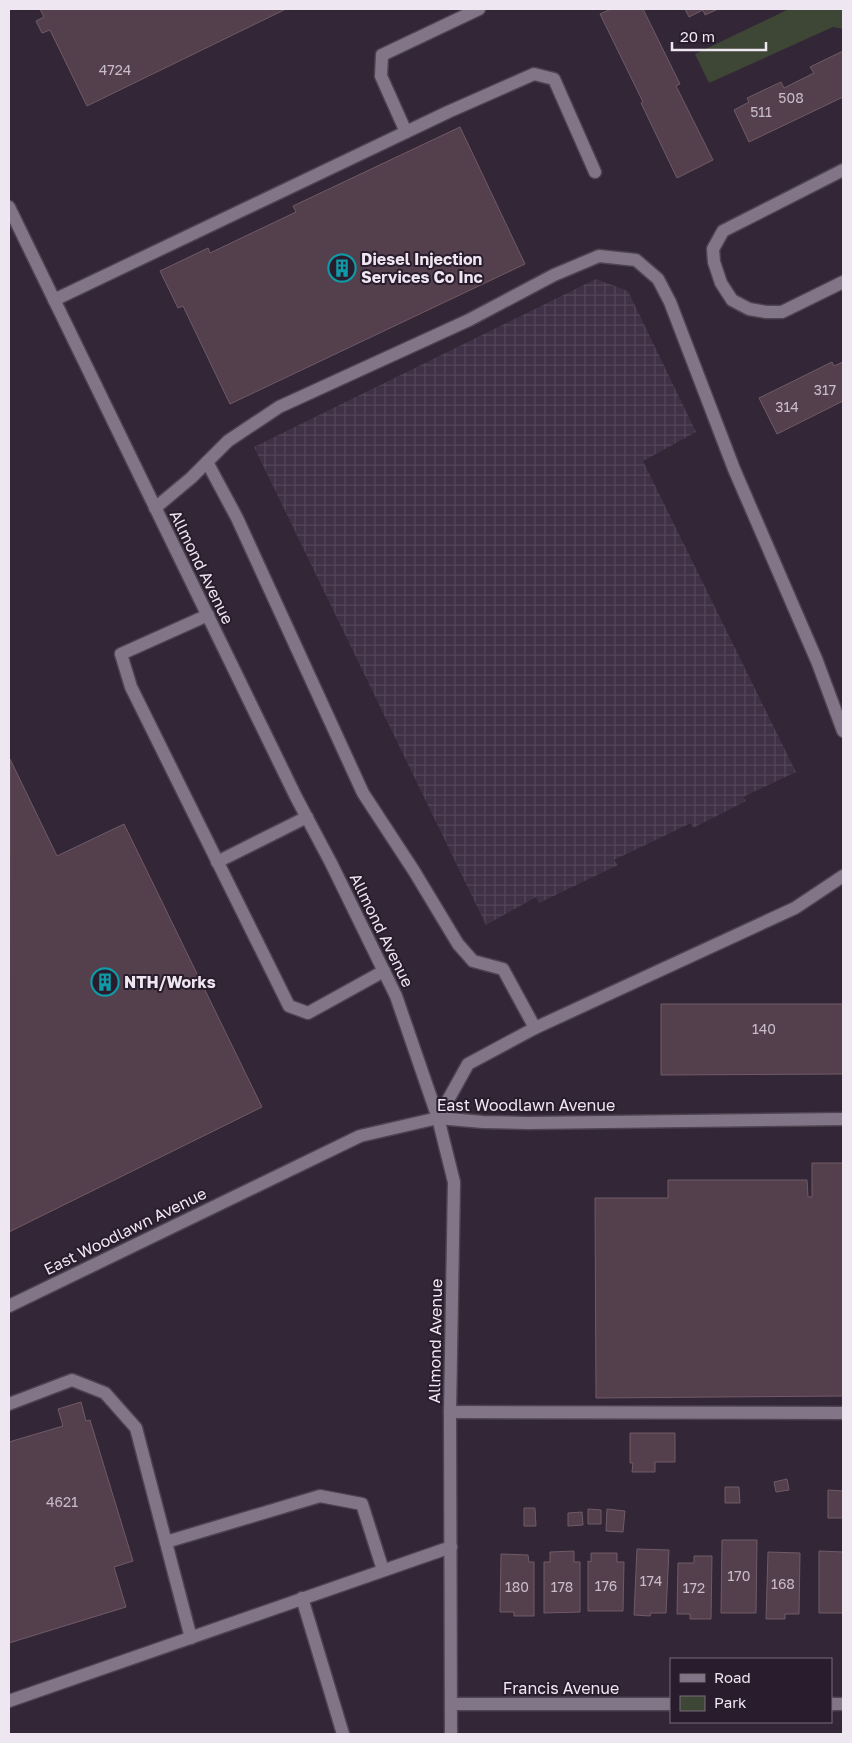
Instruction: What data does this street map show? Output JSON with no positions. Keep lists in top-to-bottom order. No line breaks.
{"streets":{"street":["Allmond Avenue","East Woodlawn Avenue","Francis Avenue"]},"crossings":[["Allmond Avenue","East Woodlawn Avenue"],["Allmond Avenue","Francis Avenue"]],"places":{"building":["Diesel Injection Services Co Inc","NTH/Works"]},"house_numbers":["4724","508","511","317","314","140","4621","170","174","168","176","180","178","172"],"legend":["Road","Park"],"scale_bar":"20 m"}
